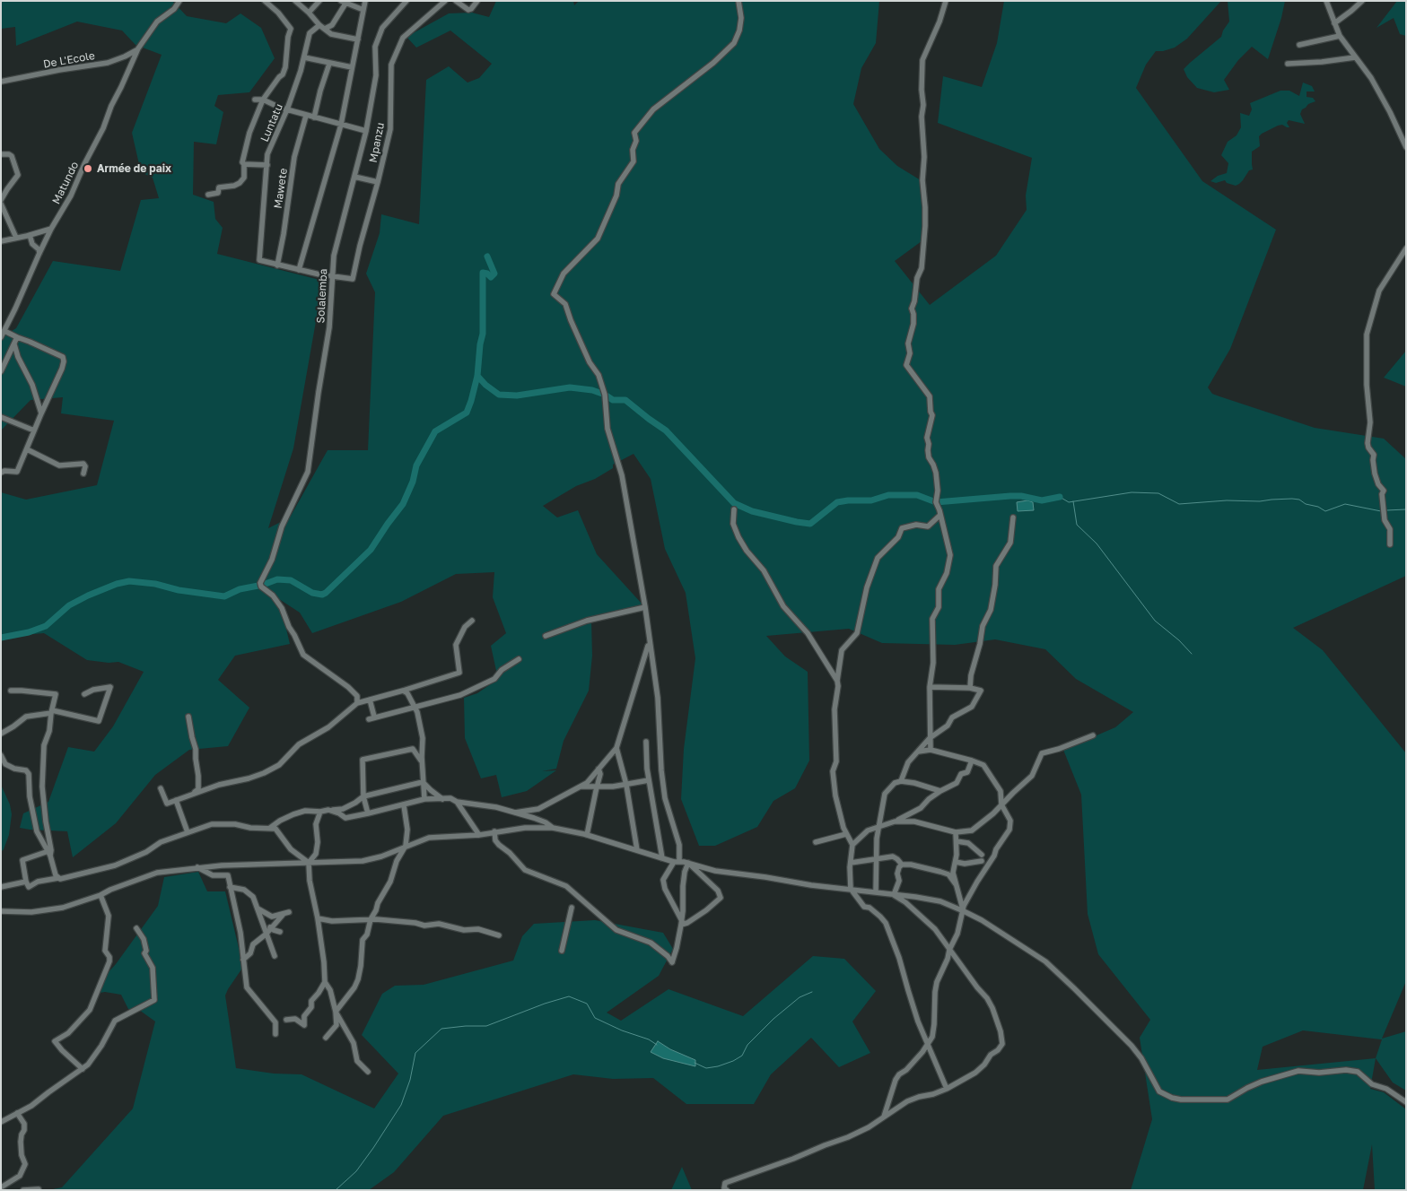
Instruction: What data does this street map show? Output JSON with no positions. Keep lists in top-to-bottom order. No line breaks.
{"streets":{"street":["De L'Ecole","Luntatu","Mpanzu","Matundo","Mawete","Solalemba"]},"crossings":[["De L'Ecole","Matundo"],["Luntatu","Mawete"],["Mpanzu","Solalemba"]],"places":["Armée de paix"]}
